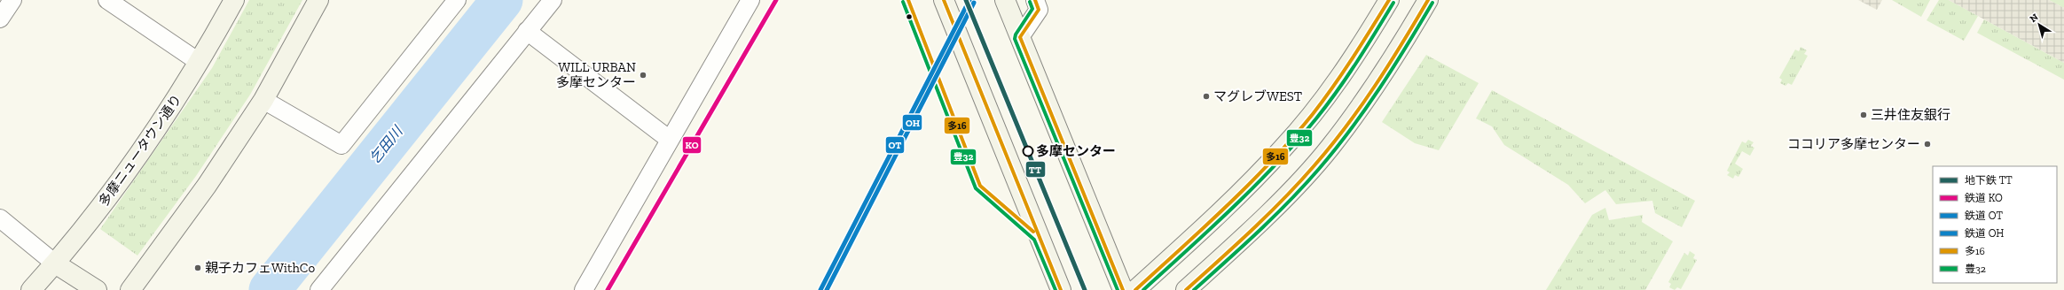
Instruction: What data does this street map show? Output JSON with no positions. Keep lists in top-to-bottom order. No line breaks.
{"streets":{"main road":["多摩ニュータウン通り"]},"water":["乞田川"],"places":["WILL URBAN 多摩センター","マグレブWEST","三井住友銀行","ココリア多摩センター","多摩センター","親子カフェWithCo"],"lines":["metro line TT","rail line KO","rail line OT","transit line 多16","transit line 豊32","rail line OH"],"legend":["地下鉄 TT","鉄道 KO","鉄道 OT","鉄道 OH","多16","豊32"],"north":"top left"}
